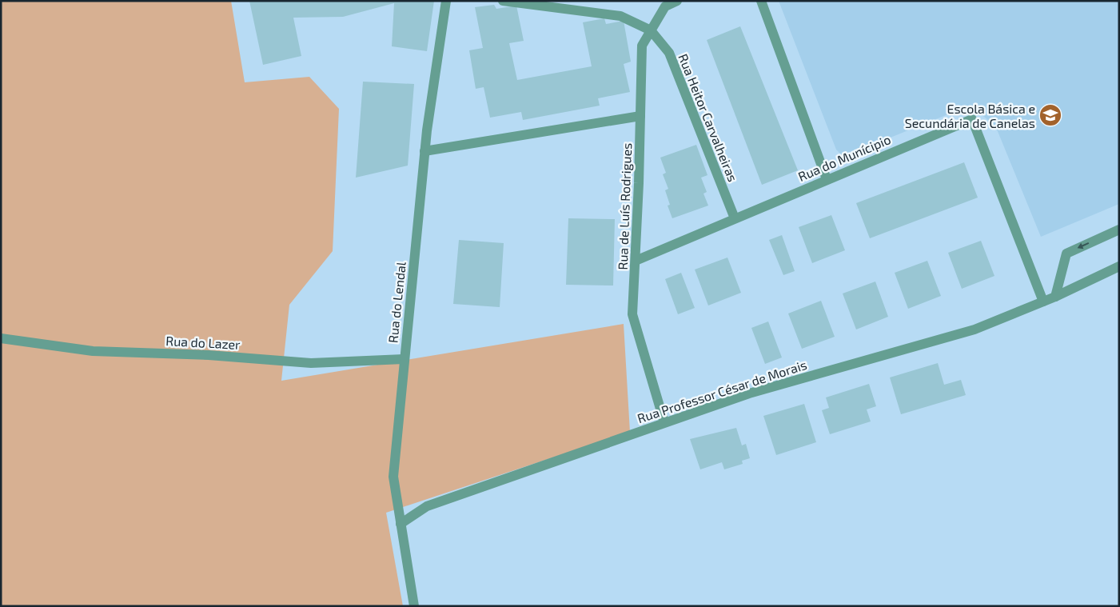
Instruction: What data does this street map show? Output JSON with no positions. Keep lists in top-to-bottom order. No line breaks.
{"streets":{"street":["Rua Heitor Carvalheiras","Rua do Munícipio","Rua de Luís Rodrigues","Rua do Lendal","Rua do Lazer","Rua Professor César de Morais"]},"crossings":[["Rua Heitor Carvalheiras","Rua do Munícipio"],["Rua Heitor Carvalheiras","Rua de Luís Rodrigues"],["Rua do Munícipio","Rua de Luís Rodrigues"],["Rua do Munícipio","Rua Professor César de Morais"],["Rua de Luís Rodrigues","Rua Professor César de Morais"],["Rua do Lendal","Rua do Lazer"],["Rua do Lendal","Rua Professor César de Morais"]],"places":{"school or university":["Escola Básica e Secundária de Canelas"]}}
